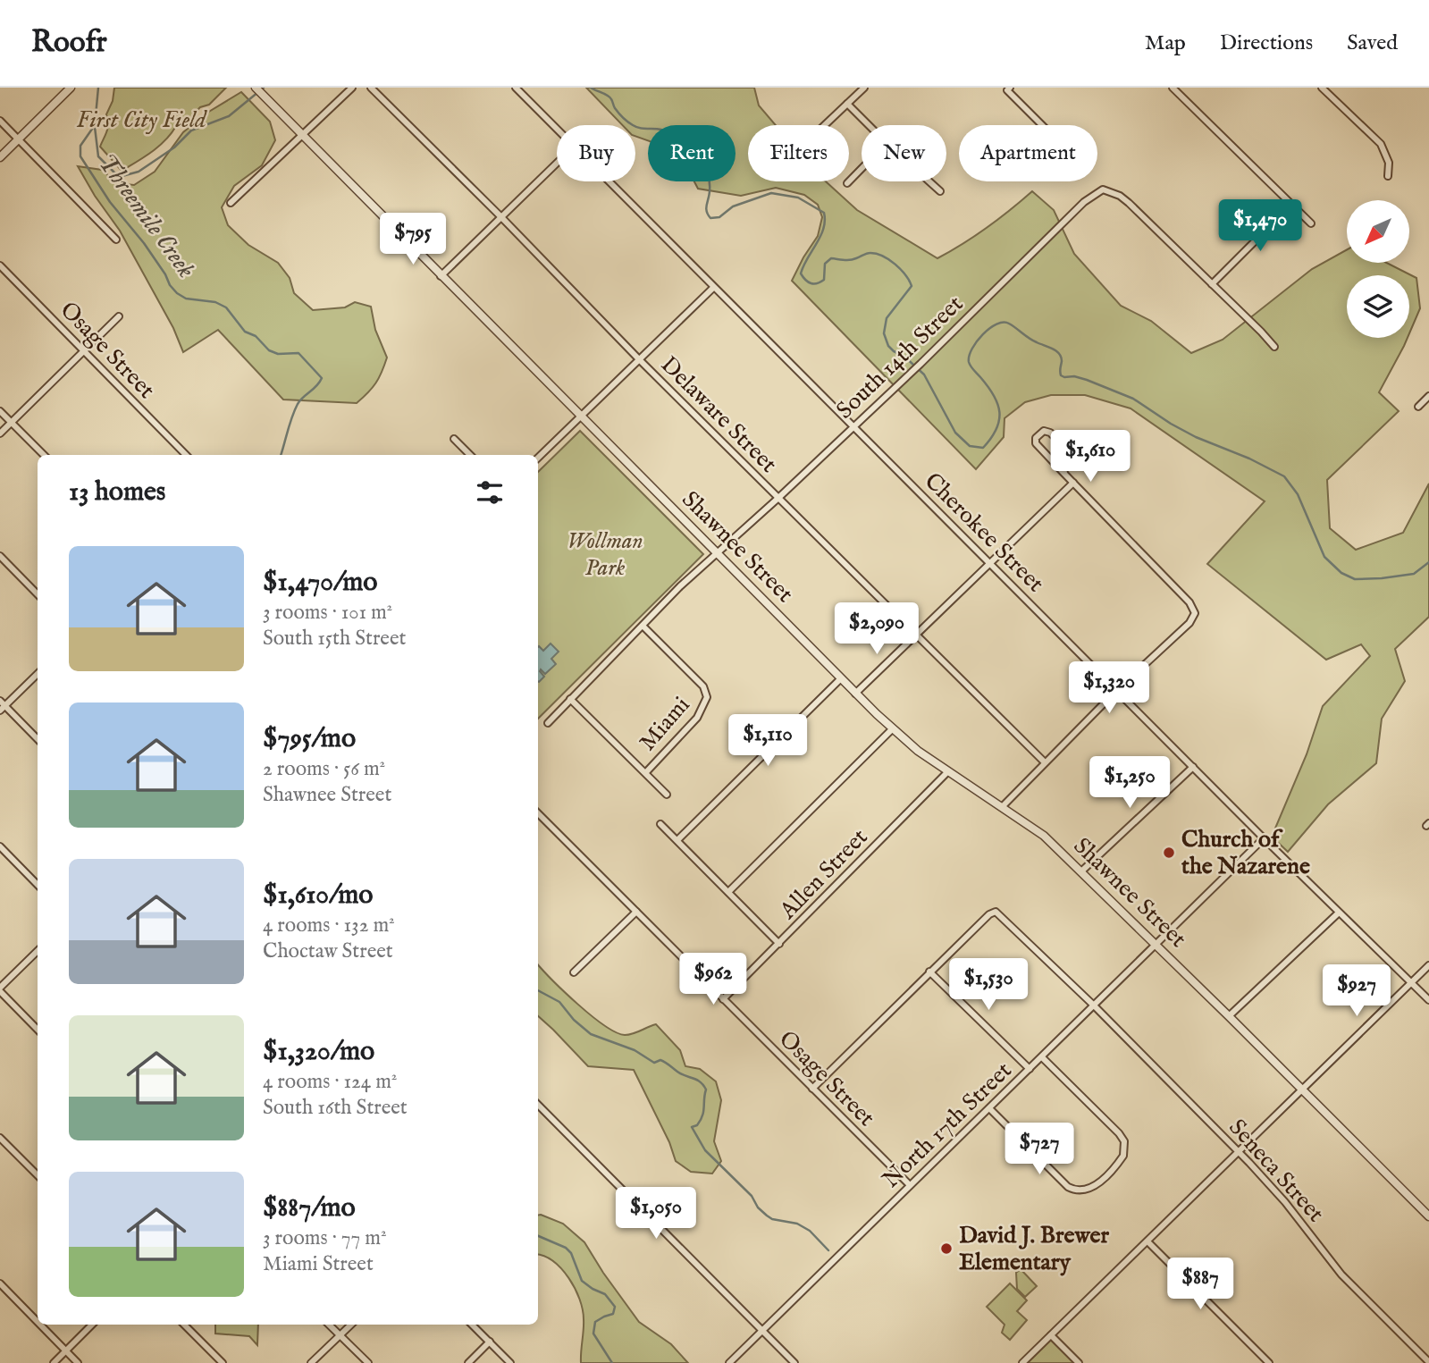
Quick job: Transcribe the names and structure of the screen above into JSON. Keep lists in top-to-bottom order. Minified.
{"streets":{"street":["Osage Street","South 14th Street","Delaware Street","Cherokee Street","Shawnee Street","Miami","Allen Street","North 17th Street","Seneca Street"]},"crossings":[["Osage Street","Allen Street"],["Osage Street","North 17th Street"],["South 14th Street","Delaware Street"],["South 14th Street","Cherokee Street"],["South 14th Street","Shawnee Street"],["South 14th Street","Miami"],["Cherokee Street","North 17th Street"],["Shawnee Street","Allen Street"],["Shawnee Street","North 17th Street"],["North 17th Street","Seneca Street"]],"water":["Threemile Creek"],"parks":["First City Field","Wollman Park"],"places":["Church of the Nazarene","David J. Brewer Elementary"],"north":"bottom left","page":{"header":"Roofr","nav":["Map","Directions","Saved"],"chip":["Buy","Rent","Filters","New","Apartment"],"price":["$1,470","$795","$1,610","$2,090","$1,320","$1,110","$1,250","$962","$1,530","$927","$727","$1,050","$887"],"heading":"13 homes","list":[{"name":"$1,470/mo","note":"3 rooms · 101 m² · South 15th Street"},{"name":"$795/mo","note":"2 rooms · 56 m² · Shawnee Street"},{"name":"$1,610/mo","note":"4 rooms · 132 m² · Choctaw Street"},{"name":"$1,320/mo","note":"4 rooms · 124 m² · South 16th Street"},{"name":"$887/mo","note":"3 rooms · 77 m² · Miami Street"}]}}
